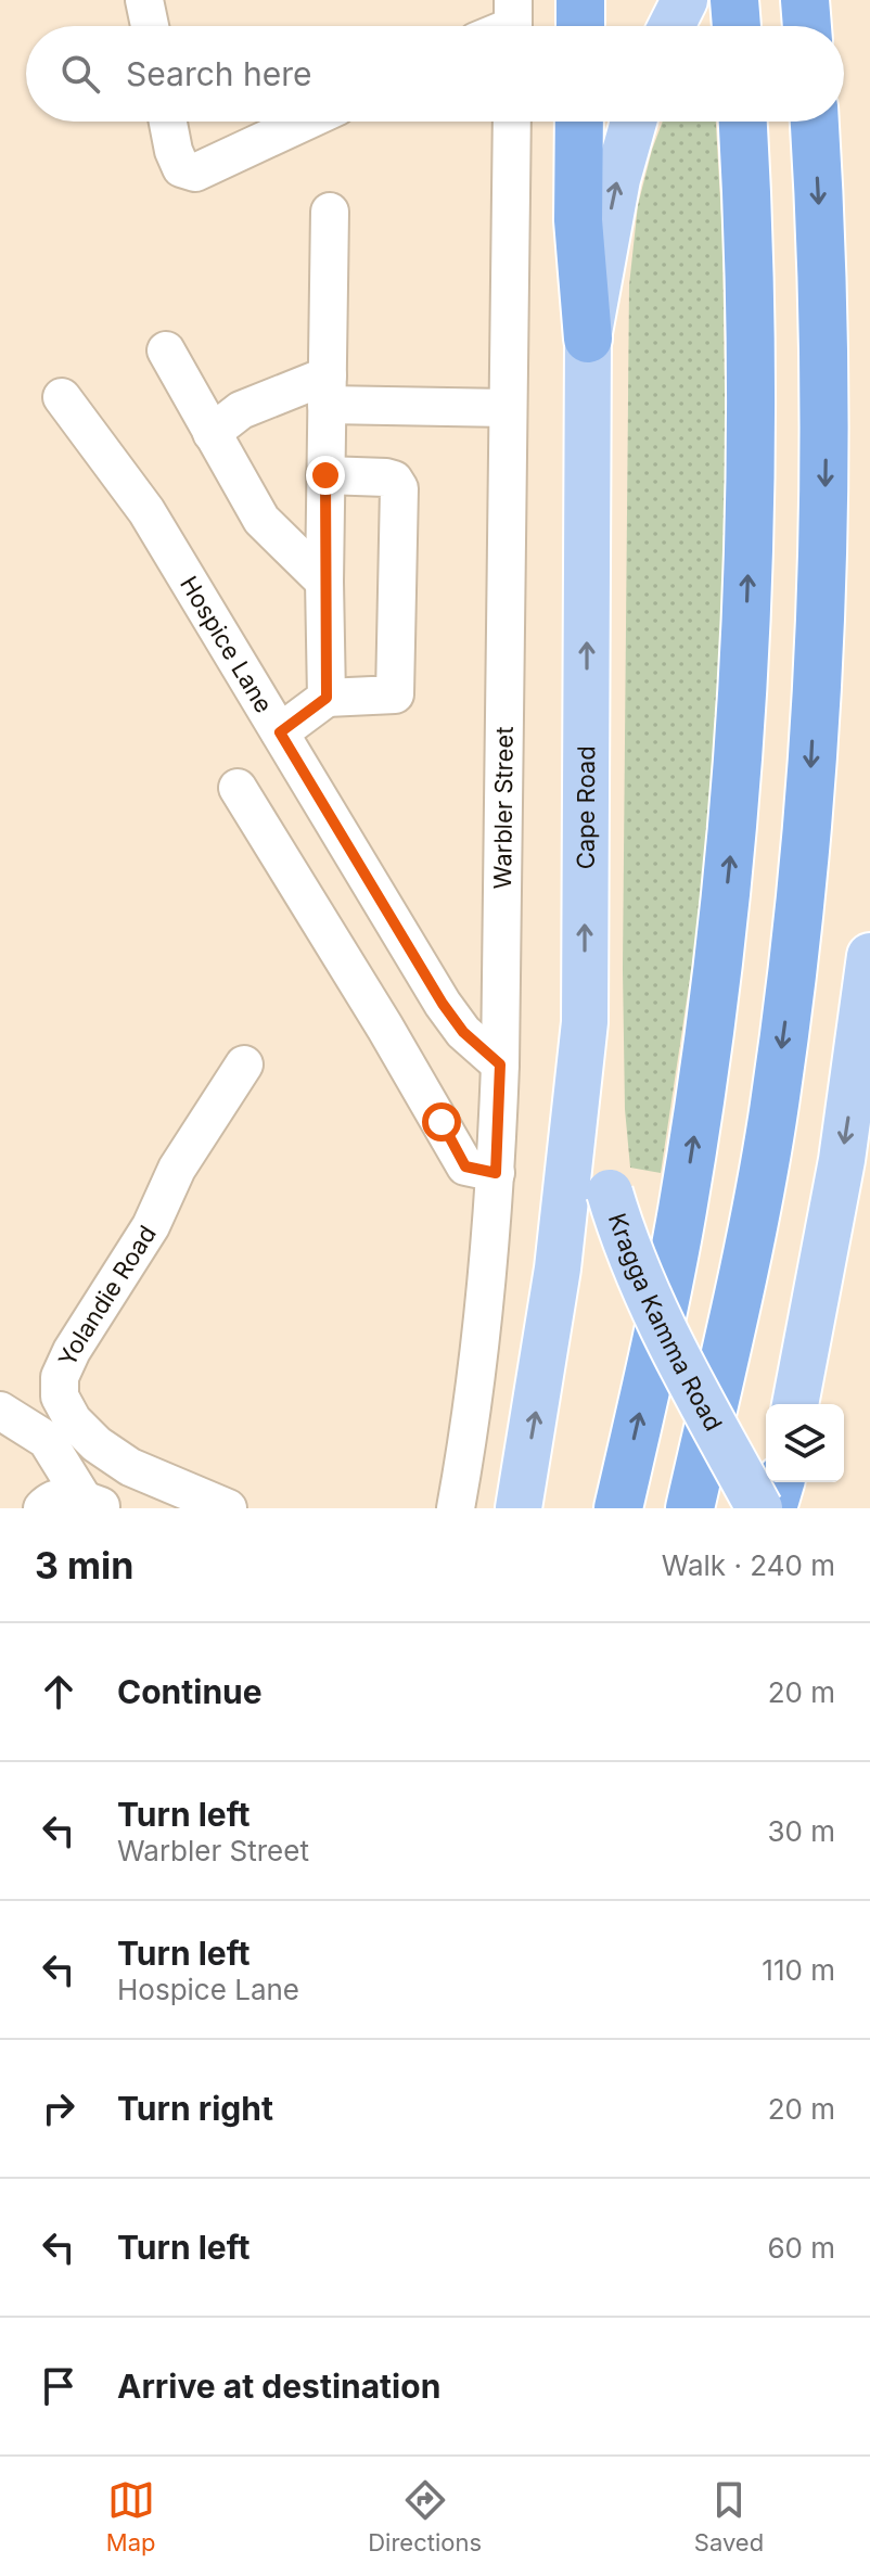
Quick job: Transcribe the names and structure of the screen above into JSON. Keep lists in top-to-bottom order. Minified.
{"streets":{"main road":["Cape Road","Kragga Kamma Road"],"street":["Hospice Lane","Warbler Street","Yolandie Road"]},"crossings":[["Hospice Lane","Warbler Street"],["Cape Road","Kragga Kamma Road"]],"page":{"search":"Search here","heading":["3 min","Walk · 240 m"],"list":[["Continue","20 m"],["Turn left","Warbler Street","30 m"],["Turn left","Hospice Lane","110 m"],["Turn right","20 m"],["Turn left","60 m"],"Arrive at destination"],"nav":["Map","Directions","Saved"]}}
